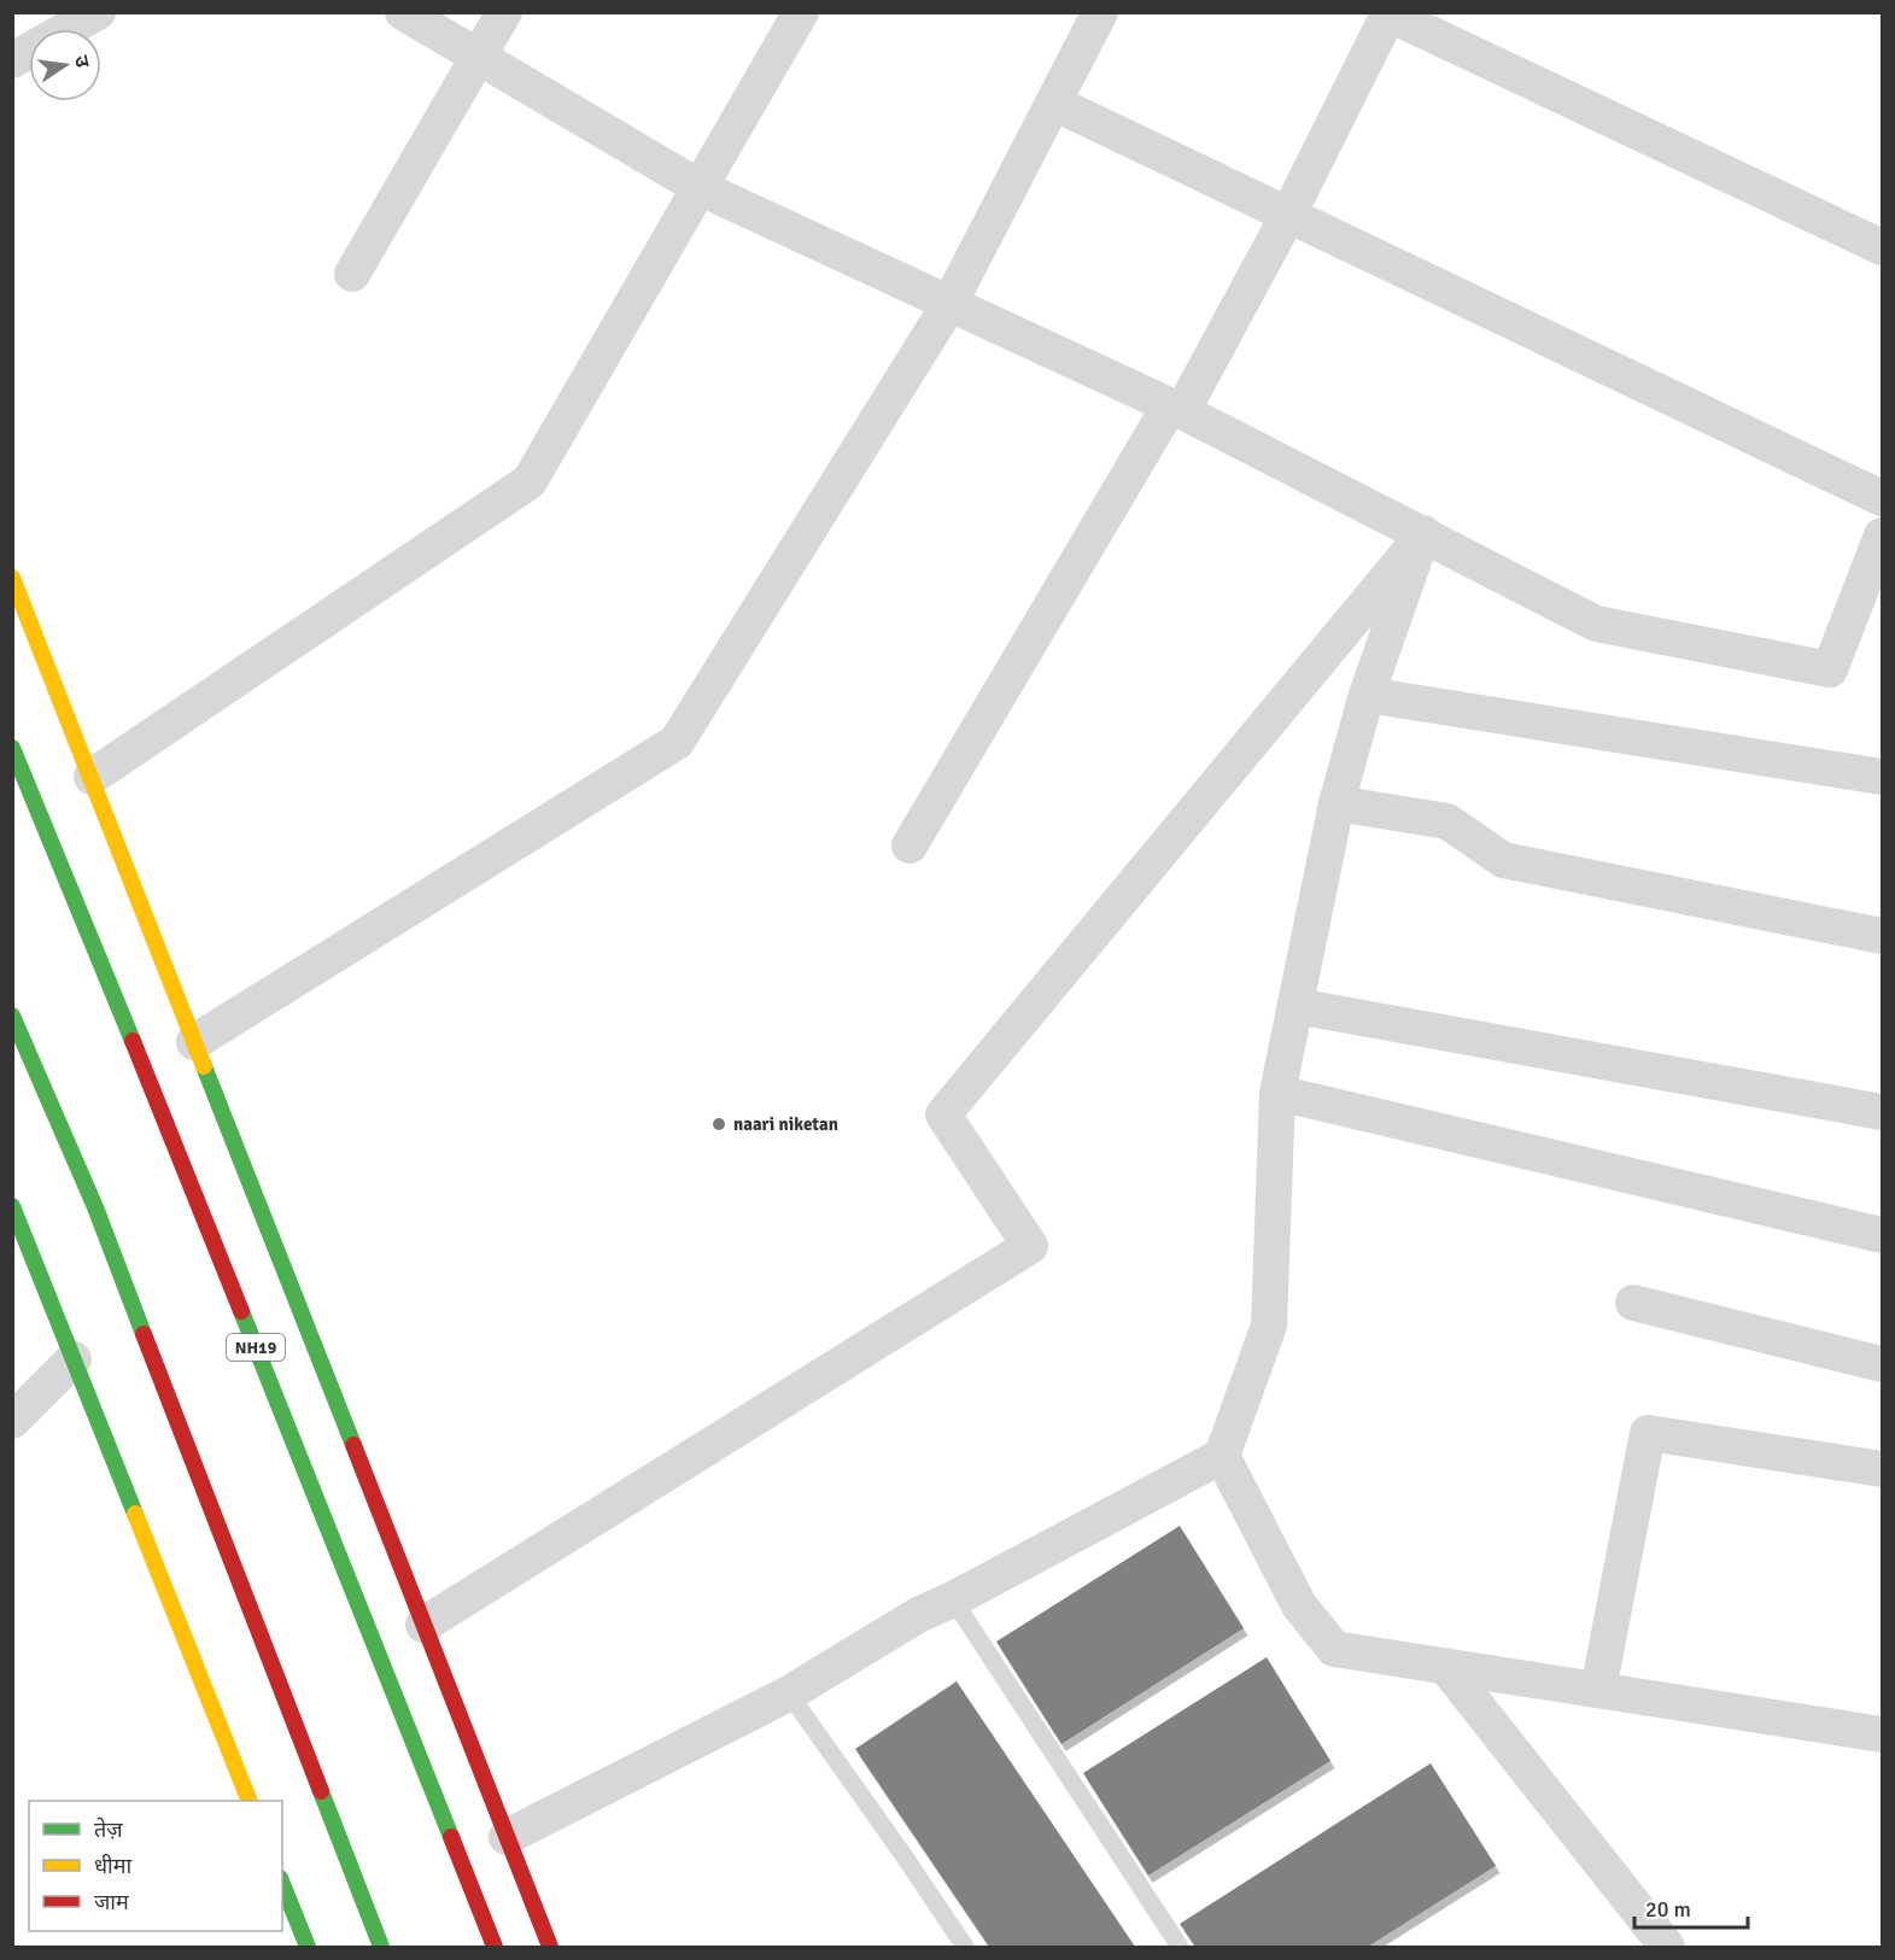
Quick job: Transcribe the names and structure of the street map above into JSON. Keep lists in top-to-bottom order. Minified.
{"streets":{"main road":["NH19"]},"places":["naari niketan"],"legend":["तेज़","धीमा","जाम"],"scale_bar":"20 m","north":"right"}
